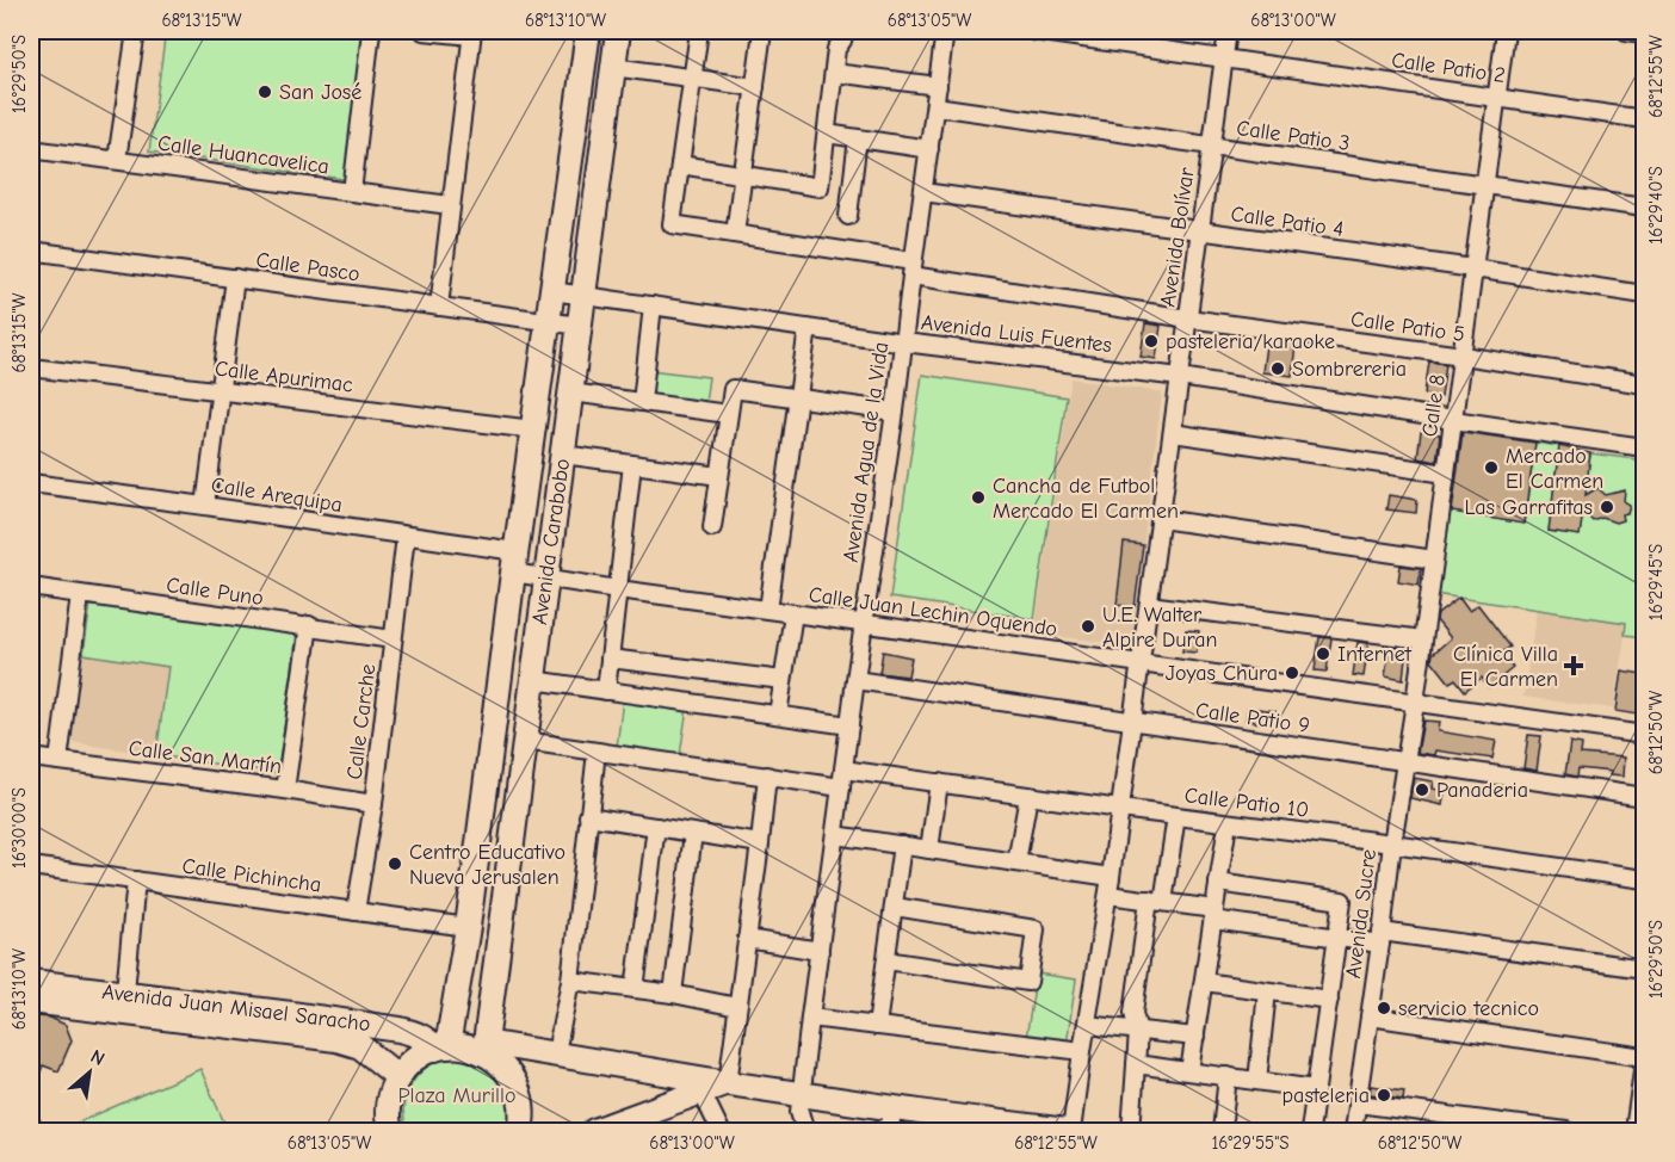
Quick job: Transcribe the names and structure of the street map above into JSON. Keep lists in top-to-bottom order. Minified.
{"streets":{"street":["Calle Patio 2","Calle Patio 3","Calle Huancavelica","Calle Patio 4","Avenida Bolívar","Calle Pasco","Calle Patio 5","Avenida Luis Fuentes","Calle Apurimac","Calle 8","Avenida Agua de la Vida","Calle Arequipa","Avenida Carabobo","Calle Puno","Calle Juan Lechin Oquendo","Calle Patio 9","Calle Carche","Calle San Martín","Calle Patio 10","Calle Pichincha","Avenida Sucre","Avenida Juan Misael Saracho"]},"crossings":[["Calle Patio 2","Avenida Bolívar"],["Calle Patio 2","Calle 8"],["Calle Patio 3","Avenida Bolívar"],["Calle Patio 3","Calle 8"],["Calle Patio 3","Avenida Agua de la Vida"],["Calle Patio 4","Avenida Bolívar"],["Calle Patio 4","Calle 8"],["Calle Patio 4","Avenida Agua de la Vida"],["Avenida Bolívar","Calle Patio 5"],["Avenida Bolívar","Avenida Luis Fuentes"],["Avenida Bolívar","Calle Juan Lechin Oquendo"],["Avenida Bolívar","Calle Patio 9"],["Avenida Bolívar","Calle Patio 10"],["Calle Pasco","Avenida Carabobo"],["Calle Patio 5","Calle 8"],["Calle Patio 5","Avenida Agua de la Vida"],["Avenida Luis Fuentes","Calle 8"],["Avenida Luis Fuentes","Avenida Agua de la Vida"],["Avenida Luis Fuentes","Avenida Carabobo"],["Calle Apurimac","Avenida Carabobo"],["Calle 8","Calle Juan Lechin Oquendo"],["Calle 8","Avenida Sucre"],["Avenida Agua de la Vida","Calle Juan Lechin Oquendo"],["Avenida Agua de la Vida","Calle Patio 9"],["Avenida Agua de la Vida","Calle Patio 10"],["Calle Arequipa","Avenida Carabobo"],["Calle Arequipa","Calle Juan Lechin Oquendo"],["Calle Arequipa","Calle Carche"],["Avenida Carabobo","Calle Juan Lechin Oquendo"],["Avenida Carabobo","Calle Pichincha"],["Avenida Carabobo","Avenida Juan Misael Saracho"],["Calle Puno","Calle Carche"],["Calle Juan Lechin Oquendo","Avenida Sucre"],["Calle Patio 9","Avenida Sucre"],["Calle Carche","Calle San Martín"],["Calle Carche","Calle Pichincha"],["Calle Patio 10","Avenida Sucre"]],"parks":["Plaza Murillo"],"places":{"other":["San José","pasteleria/karaoke","Sombrereria","Mercado El Carmen","Cancha de Futbol Mercado El Carmen","Las Garrafitas","U.E. Walter Alpire Duran","Internet","Joyas Chura","Panaderia","Centro Educativo Nueva Jerusalen","servicio tecnico","pasteleria"],"health":["Clínica Villa El Carmen"]},"north":"top right","coordinates":["68°13'15\"W","68°13'10\"W","68°13'05\"W","68°13'00\"W","16°29'50\"S","68°12'55\"W","16°29'40\"S","16°29'45\"S","68°12'50\"W","16°30'00\"S","16°29'55\"S"]}
